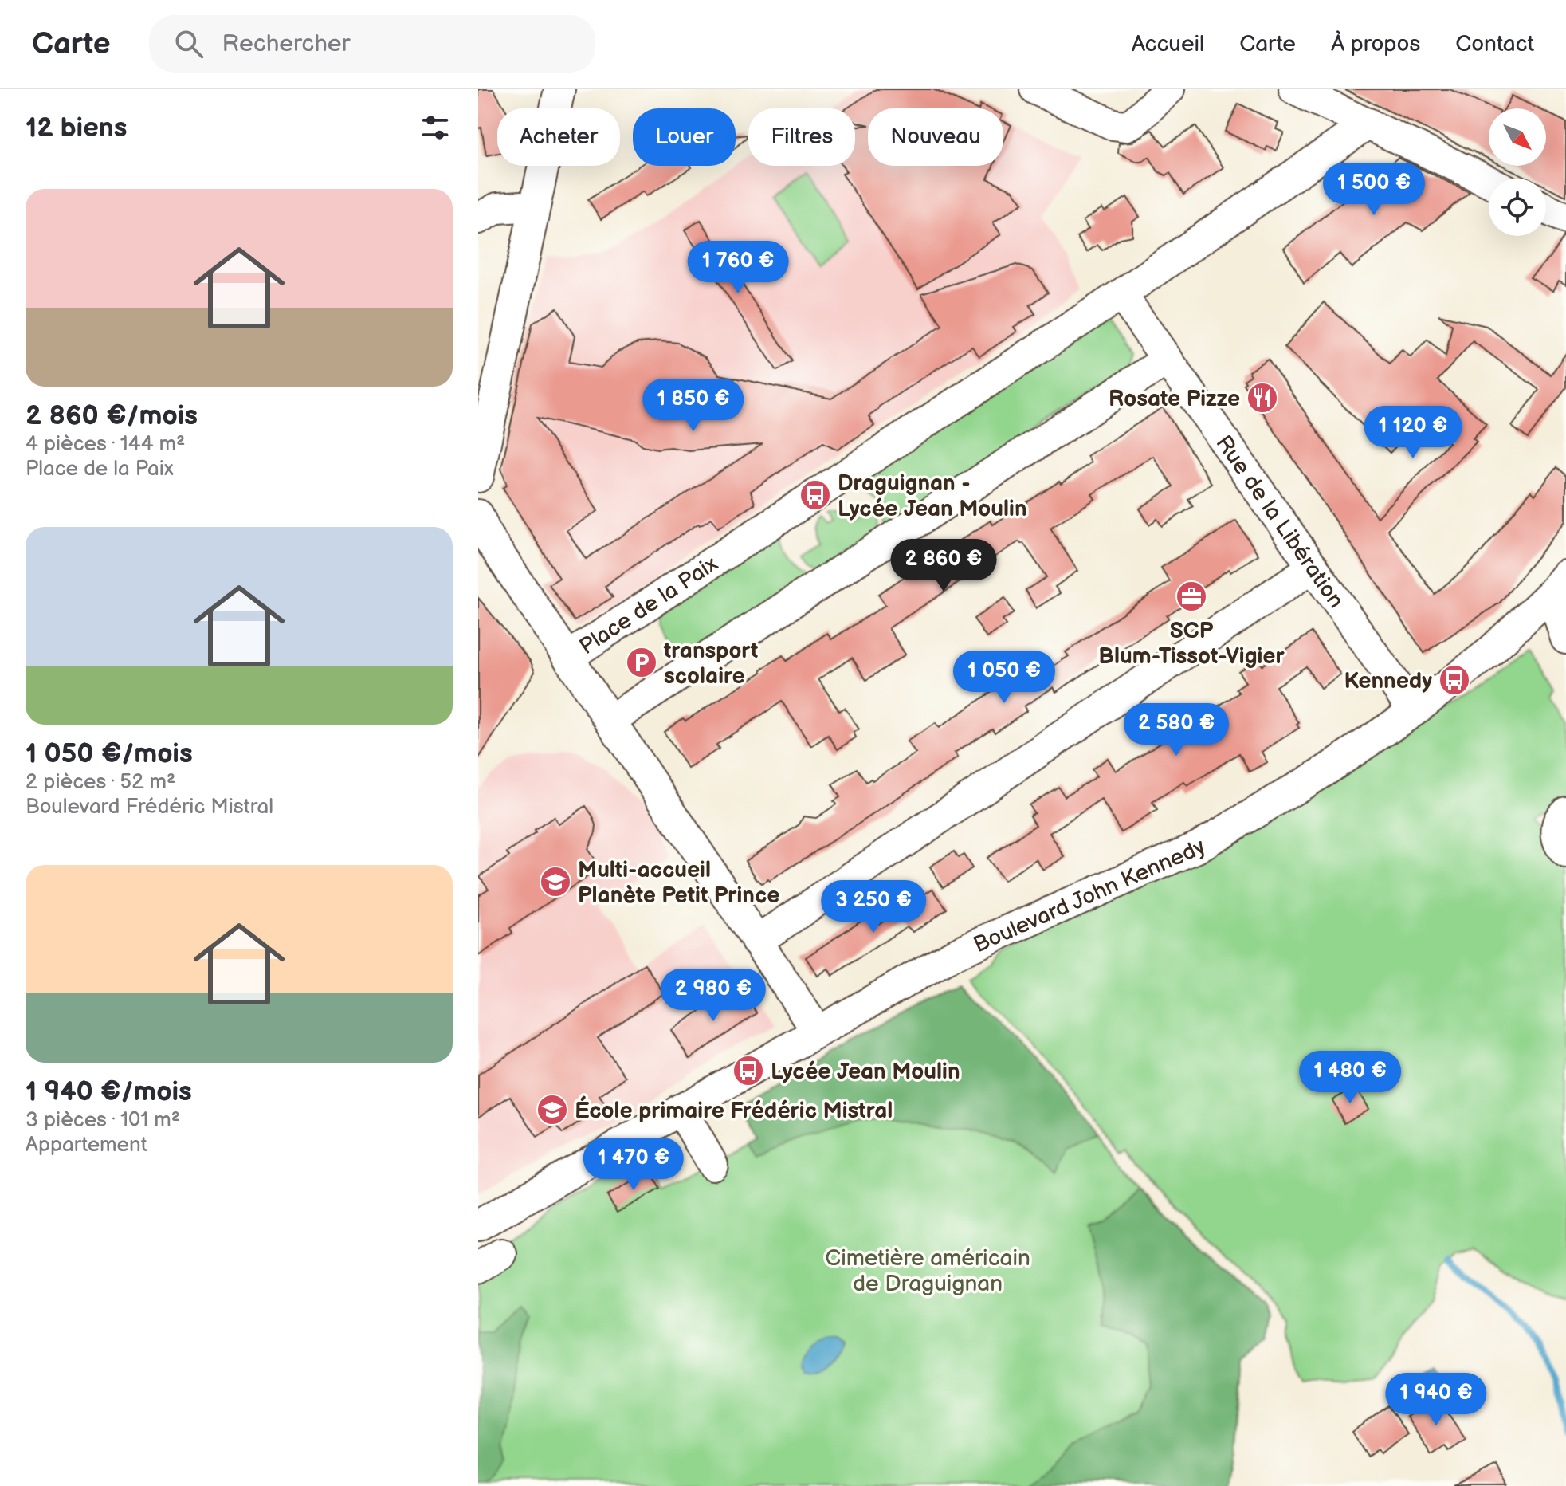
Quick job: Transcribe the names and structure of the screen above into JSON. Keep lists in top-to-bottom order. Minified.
{"streets":{"street":["Rue de la Libération","Place de la Paix","Boulevard John Kennedy"]},"crossings":[["Rue de la Libération","Place de la Paix"],["Rue de la Libération","Boulevard John Kennedy"],["Place de la Paix","Boulevard John Kennedy"]],"parks":["Cimetière américain de Draguignan"],"places":{"restaurant":["Rosate Pizze"],"bus stop":["Draguignan - Lycée Jean Moulin","Kennedy","Lycée Jean Moulin"],"office":["SCP Blum-Tissot-Vigier"],"parking":["transport scolaire"],"school or university":["Multi-accueil Planète Petit Prince","École primaire Frédéric Mistral"]},"north":"bottom right","page":{"header":"Carte","search":"Rechercher","nav":["Accueil","Carte","À propos","Contact"],"heading":"12 biens","chip":["Acheter","Louer","Filtres","Nouveau"],"price":["1 500 €","1 760 €","1 850 €","1 120 €","2 860 €","1 050 €","2 580 €","3 250 €","2 980 €","1 480 €","1 470 €","1 940 €"],"list":[{"name":"2 860 €/mois","note":"4 pièces · 144 m² · Place de la Paix"},{"name":"1 050 €/mois","note":"2 pièces · 52 m² · Boulevard Frédéric Mistral"},{"name":"1 940 €/mois","note":"3 pièces · 101 m² · Appartement"}]}}
